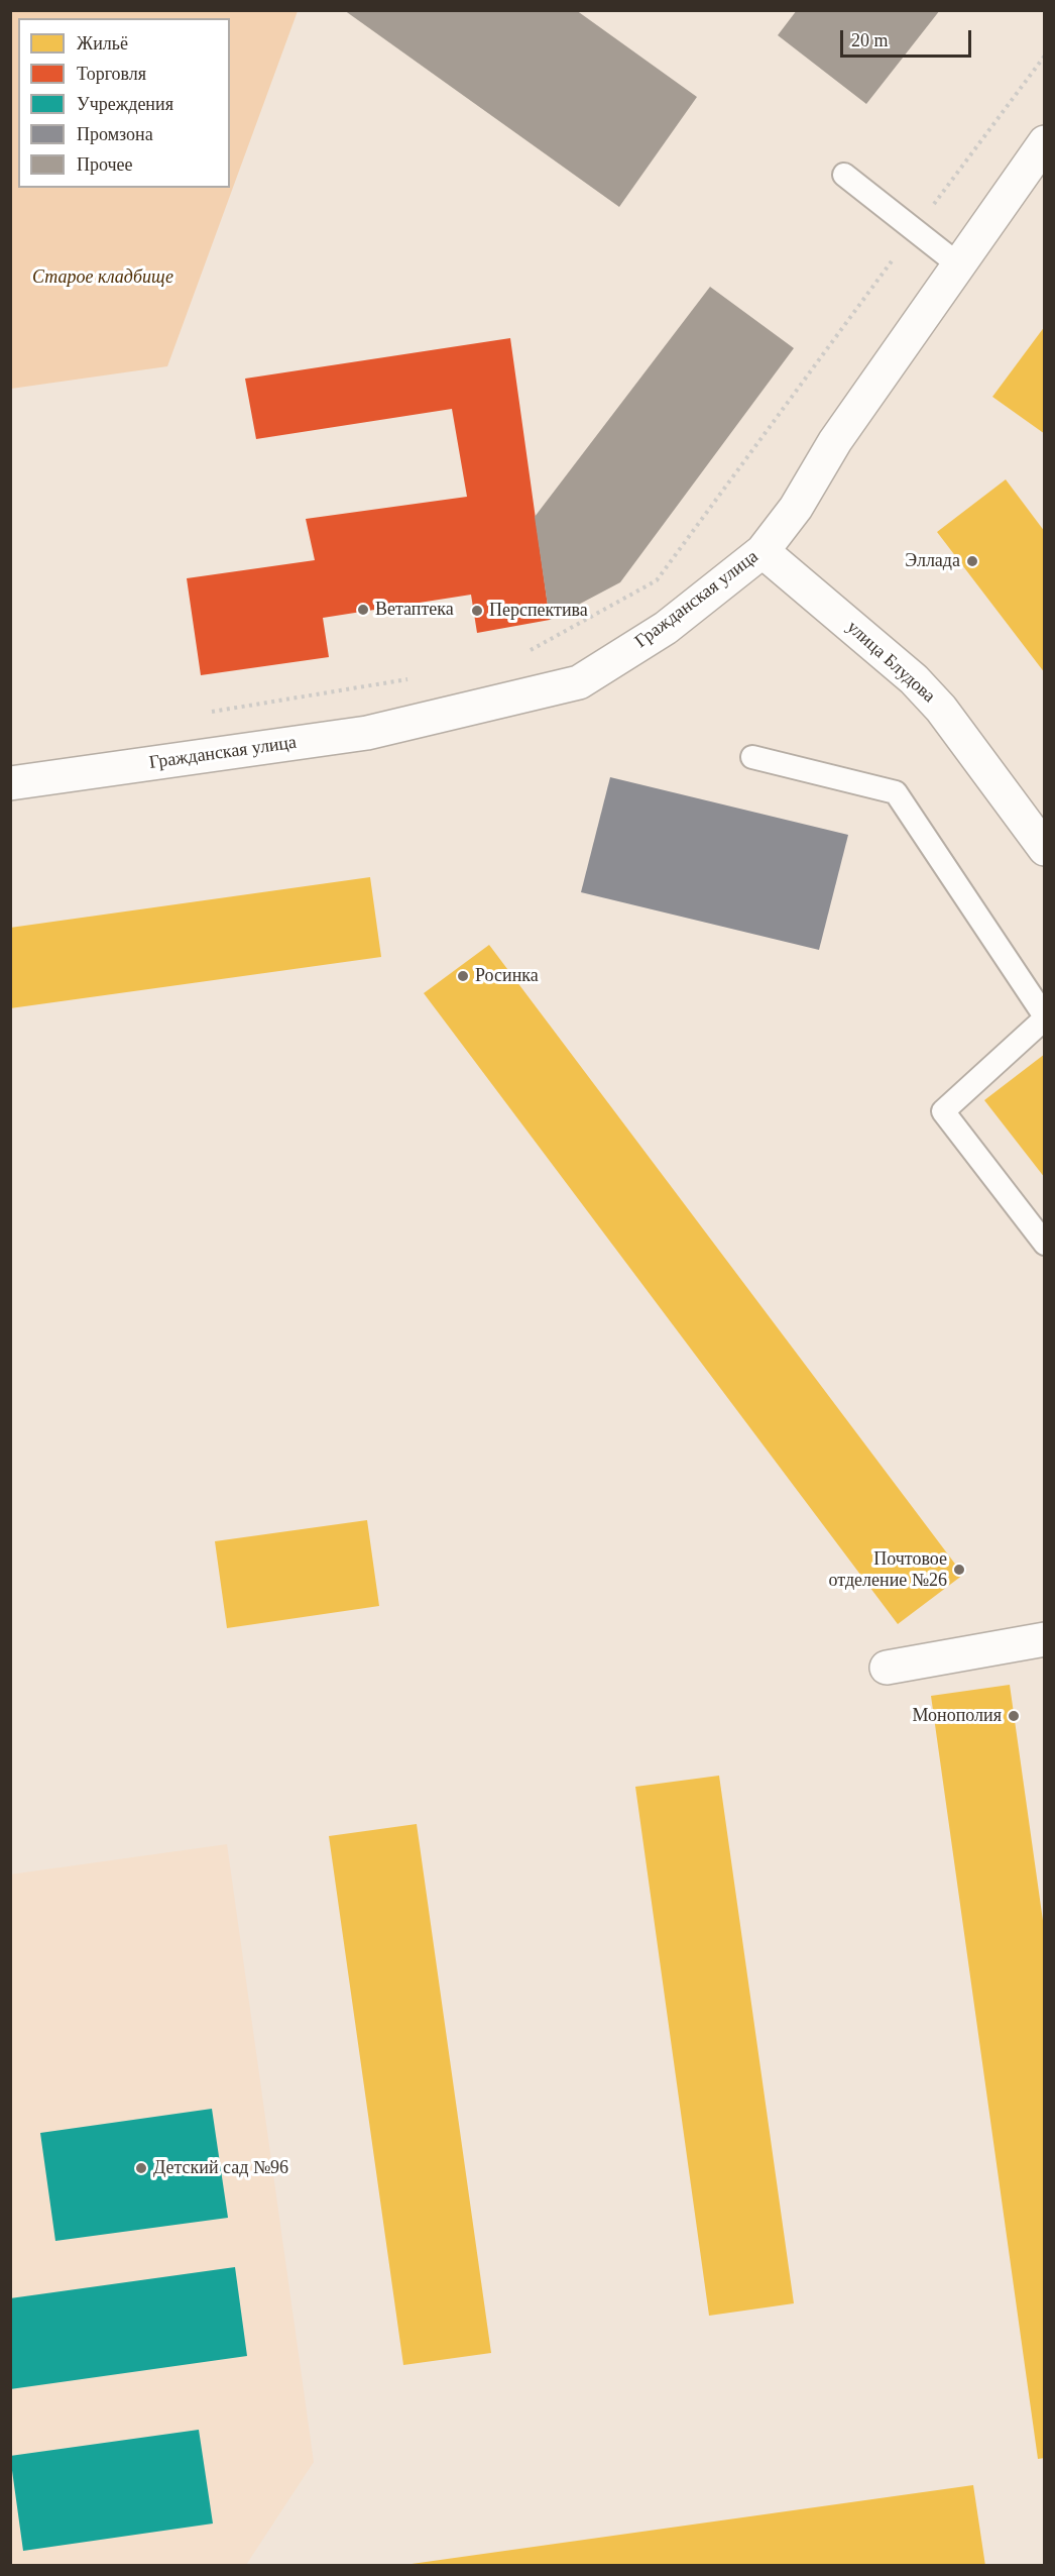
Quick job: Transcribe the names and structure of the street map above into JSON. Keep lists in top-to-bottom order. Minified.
{"streets":{"street":["Гражданская улица","улица Блудова"]},"crossings":[["Гражданская улица","улица Блудова"]],"parks":["Старое кладбище"],"places":["Эллада","Ветаптека","Перспектива","Росинка","Почтовое отделение №26","Монополия","Детский сад №96"],"legend":["Жильё","Торговля","Учреждения","Промзона","Прочее"],"scale_bar":"20 m"}
